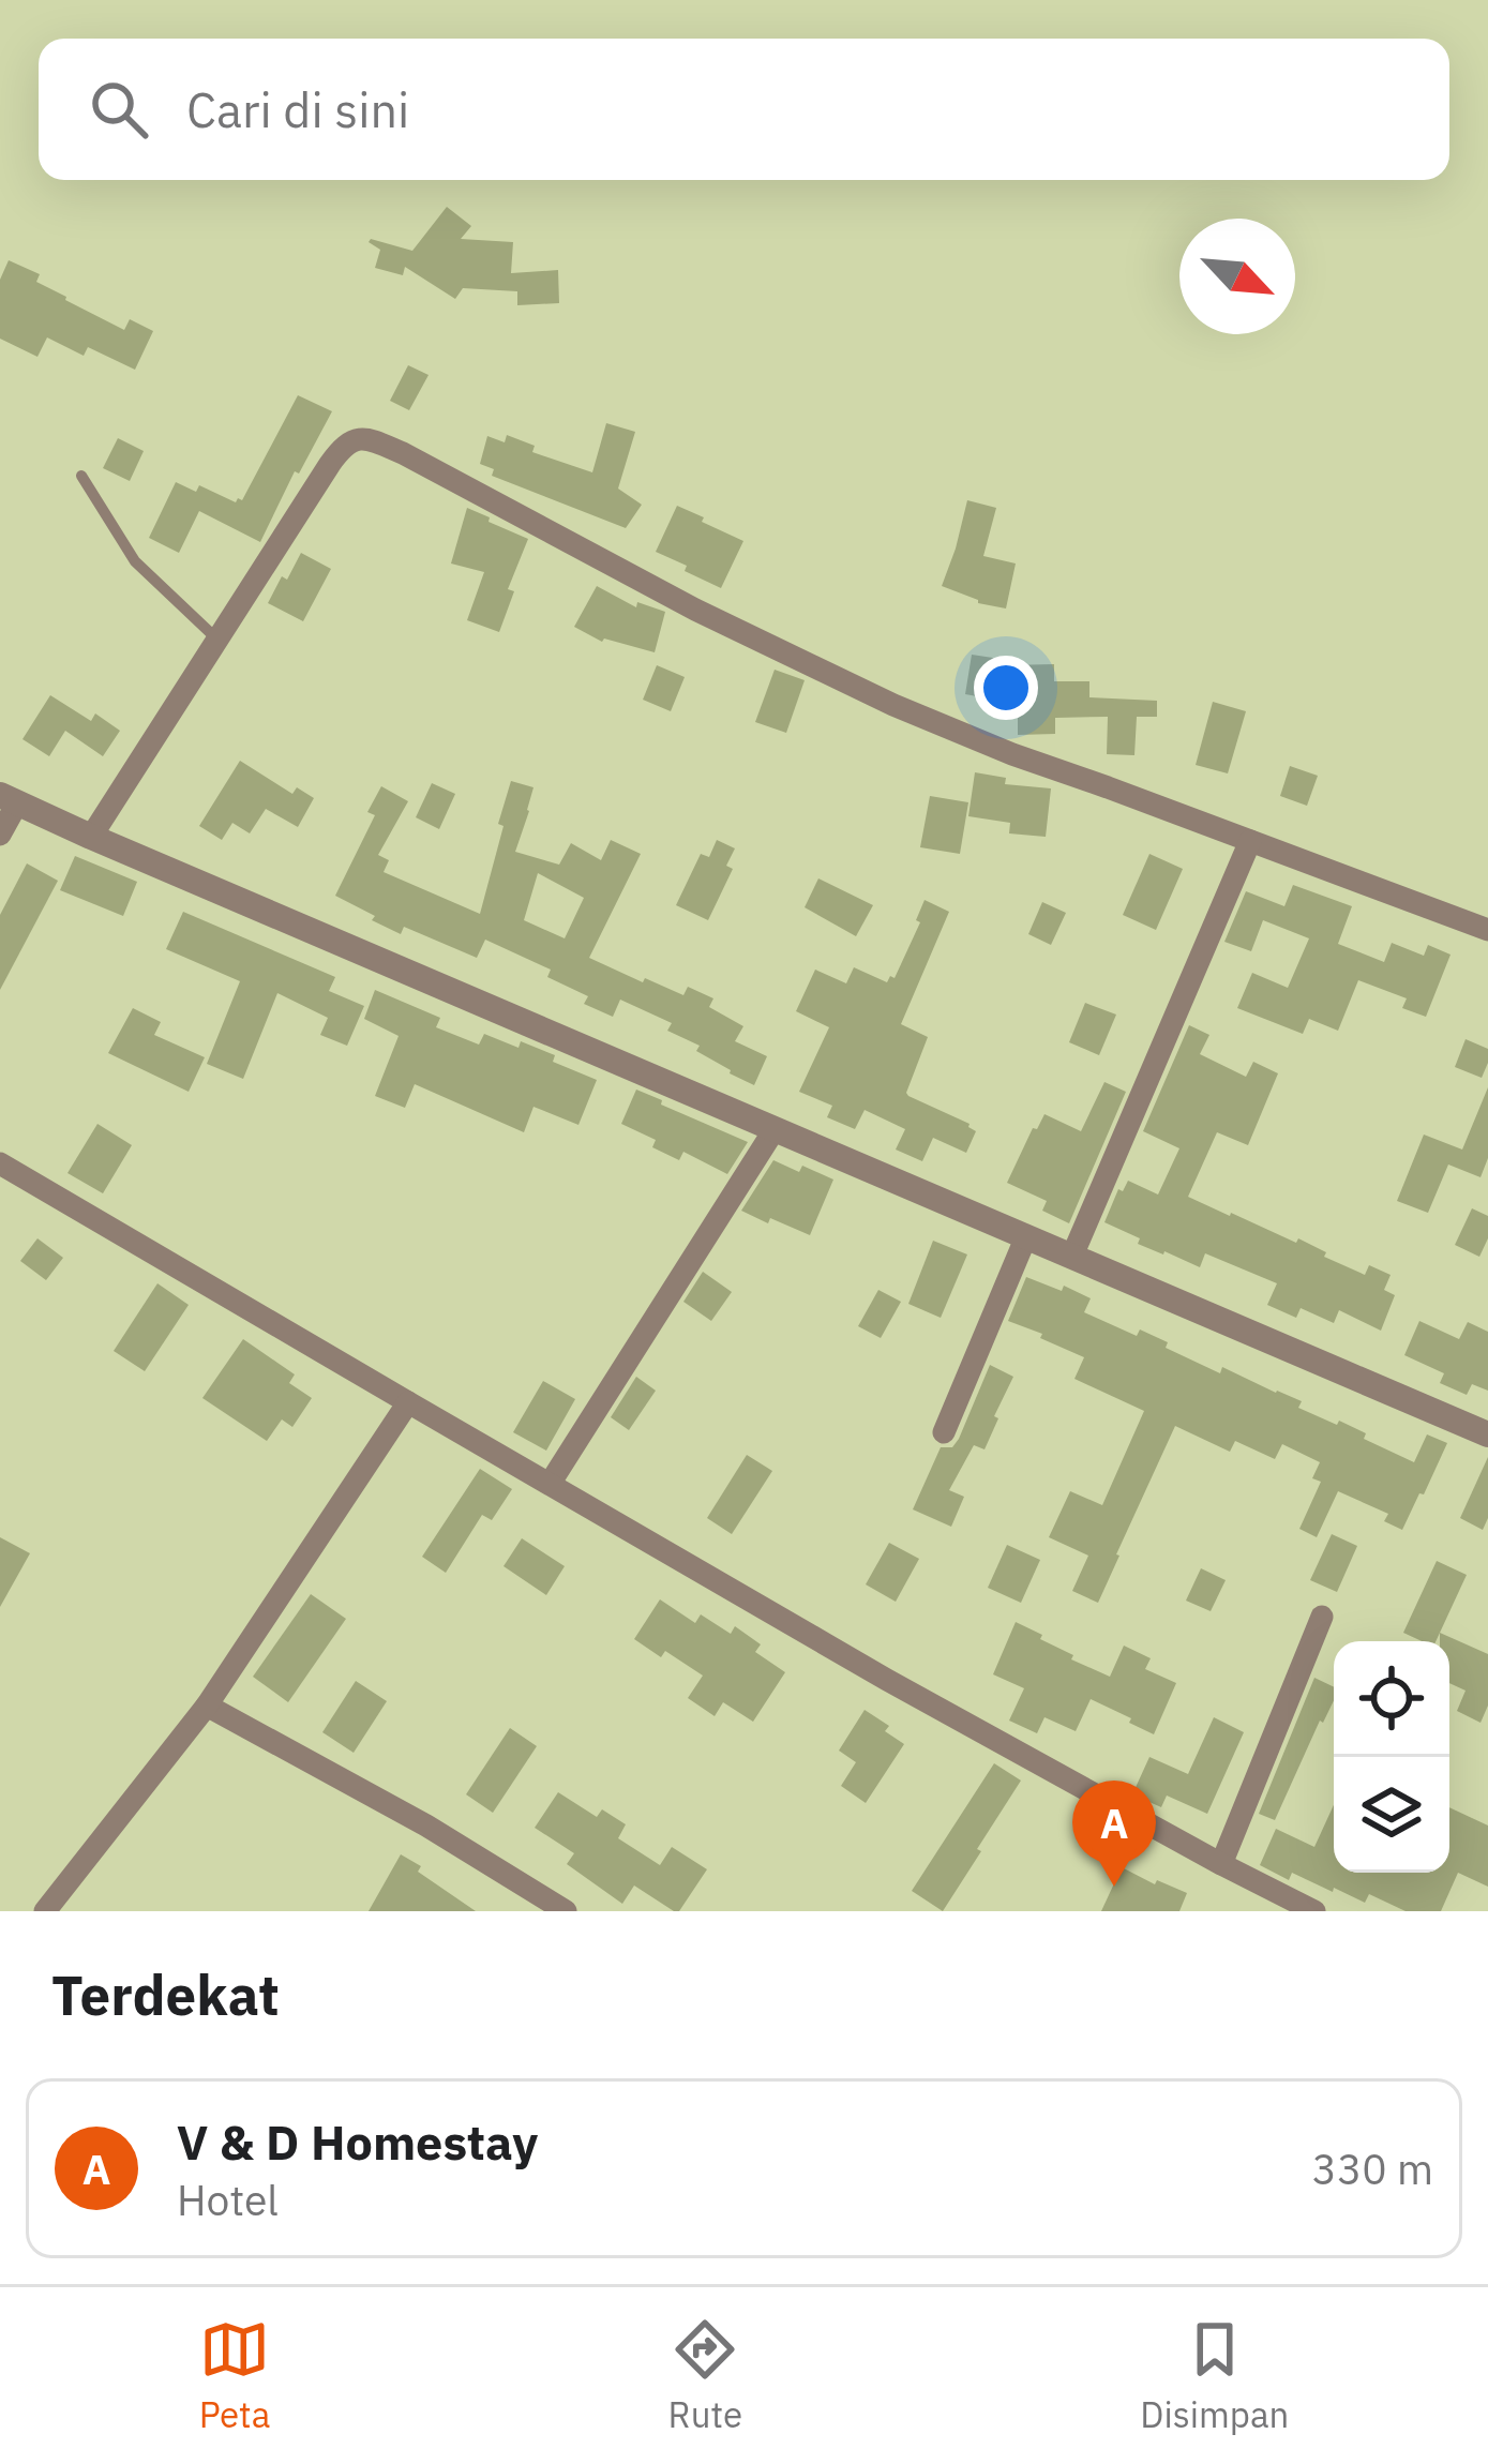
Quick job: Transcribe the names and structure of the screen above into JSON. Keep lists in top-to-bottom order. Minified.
{"north":"bottom right","page":{"search":"Cari di sini","pins":"A","heading":"Terdekat","list":[{"mark":"A","name":"V & D Homestay","note":"Hotel","value":"330 m"}],"nav":["Peta","Rute","Disimpan"]}}
